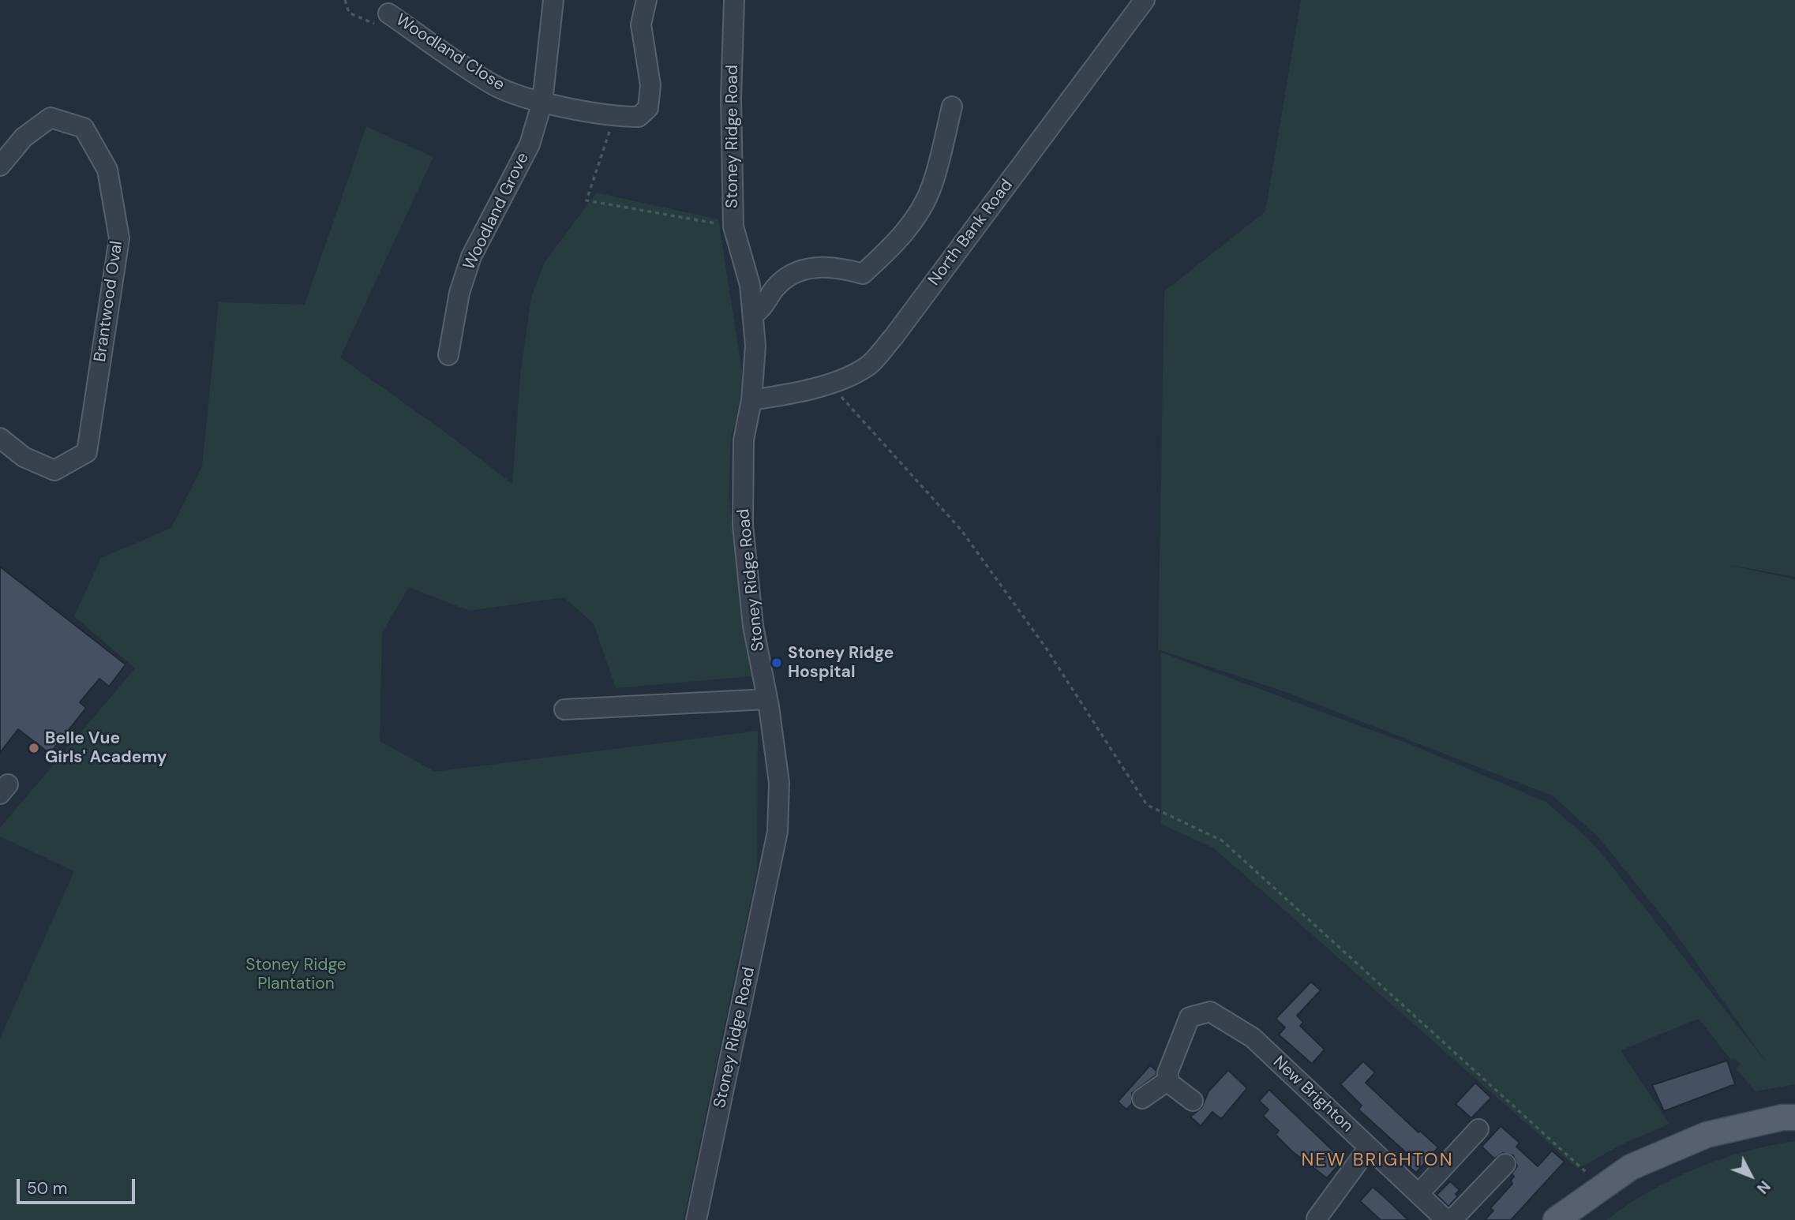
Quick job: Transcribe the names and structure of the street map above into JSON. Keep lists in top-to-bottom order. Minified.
{"streets":{"street":["Woodland Close","Stoney Ridge Road","Woodland Grove","North Bank Road","Brantwood Oval","New Brighton"]},"crossings":[["Woodland Close","Woodland Grove"],["Stoney Ridge Road","North Bank Road"]],"districts":["NEW BRIGHTON"],"parks":["Stoney Ridge Plantation"],"places":["Stoney Ridge Hospital","Belle Vue Girls' Academy"],"scale_bar":"50 m","north":"bottom right"}
